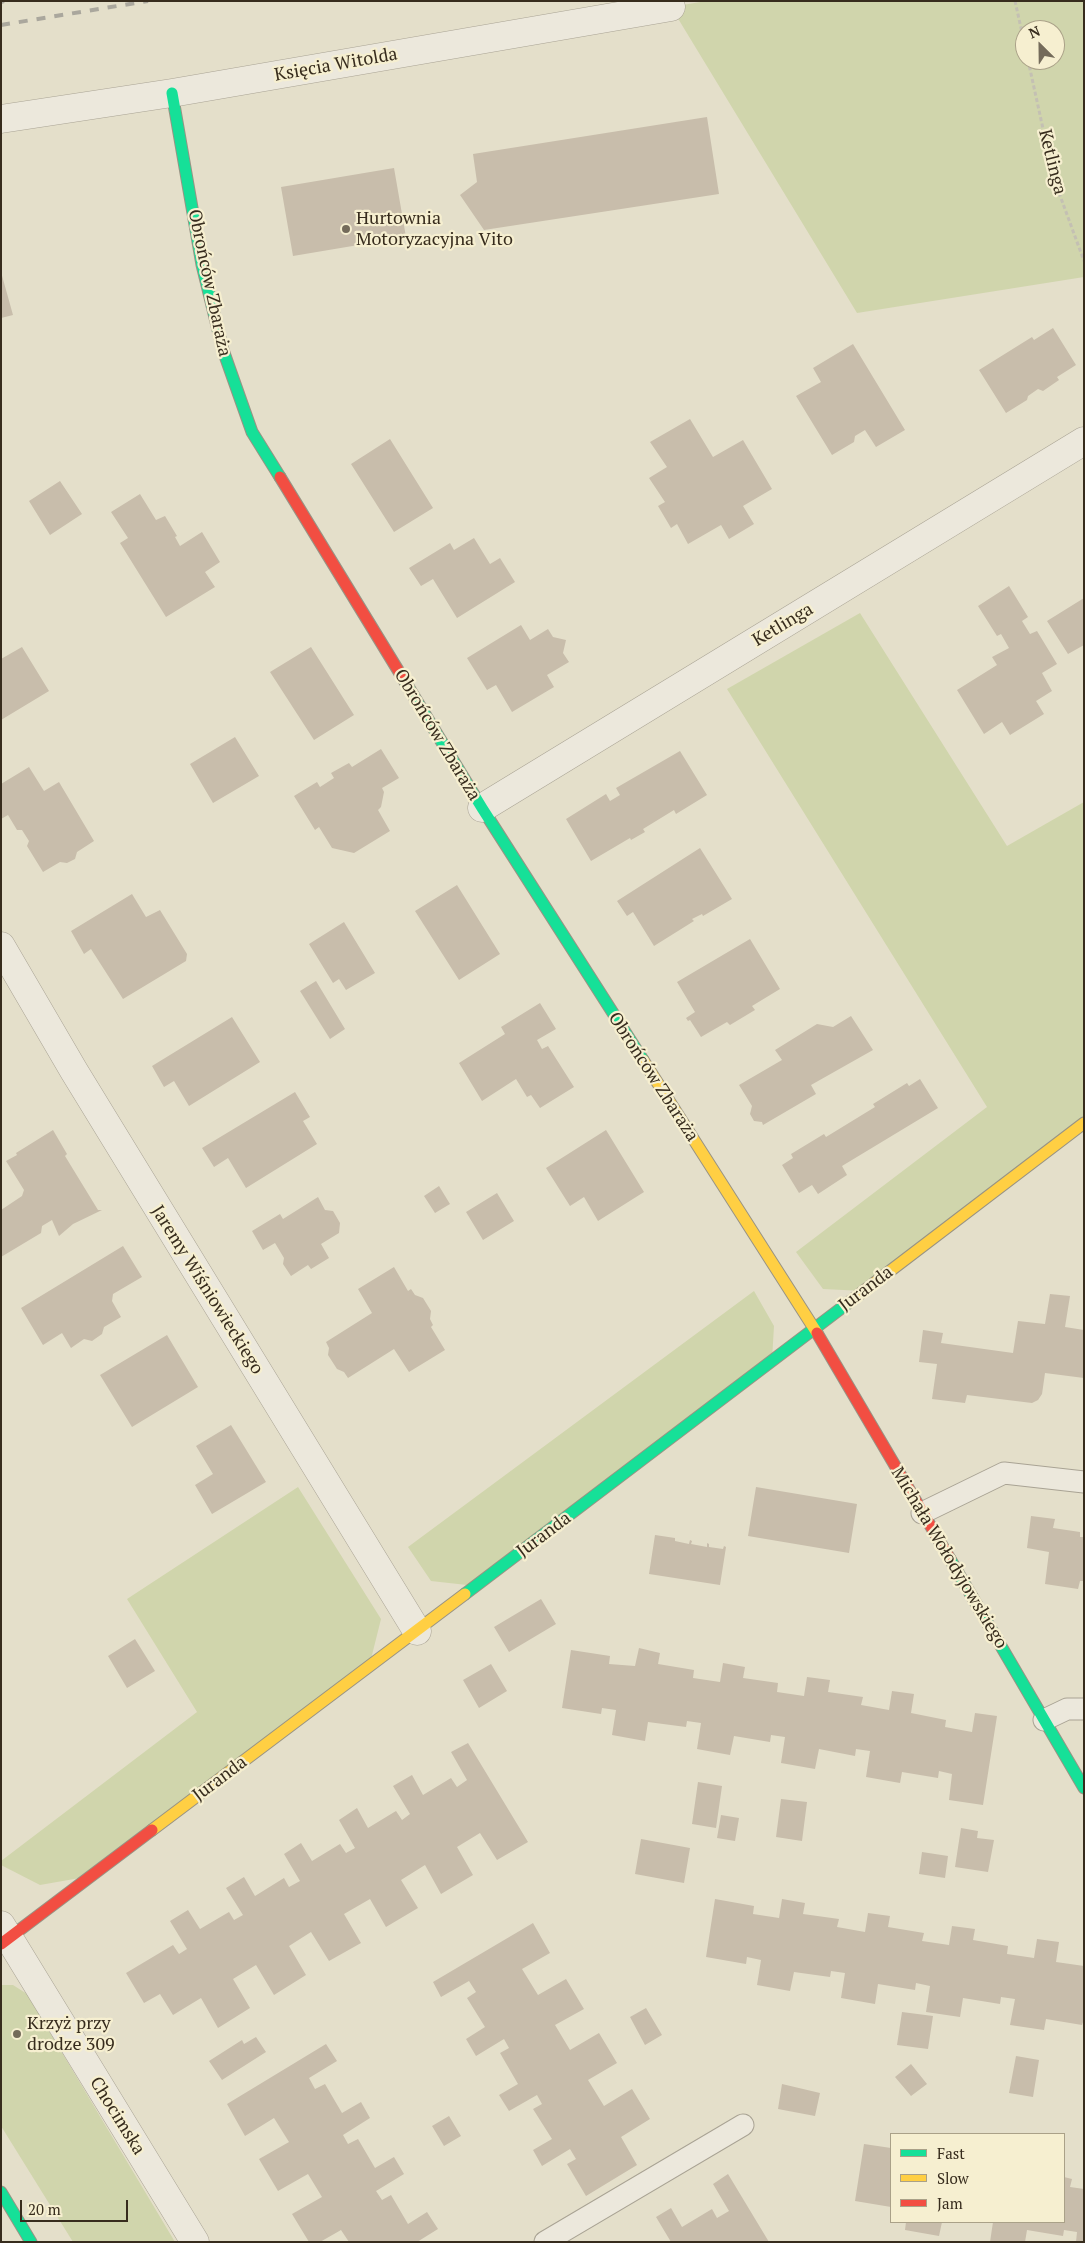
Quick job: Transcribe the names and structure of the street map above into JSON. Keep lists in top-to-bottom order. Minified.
{"streets":{"street":["Księcia Witolda","Ketlinga","Obrońców Zbaraża","Juranda","Jaremy Wiśniowieckiego","Michała Wołodyjowskiego","Chocimska"]},"crossings":[["Księcia Witolda","Obrońców Zbaraża"],["Ketlinga","Obrońców Zbaraża"],["Obrońców Zbaraża","Juranda"],["Obrońców Zbaraża","Michała Wołodyjowskiego"],["Juranda","Jaremy Wiśniowieckiego"],["Juranda","Michała Wołodyjowskiego"],["Juranda","Chocimska"]],"places":["Hurtownia Motoryzacyjna Vito","Krzyż przy drodze 309"],"legend":["Fast","Slow","Jam"],"scale_bar":"20 m","north":"top left"}
